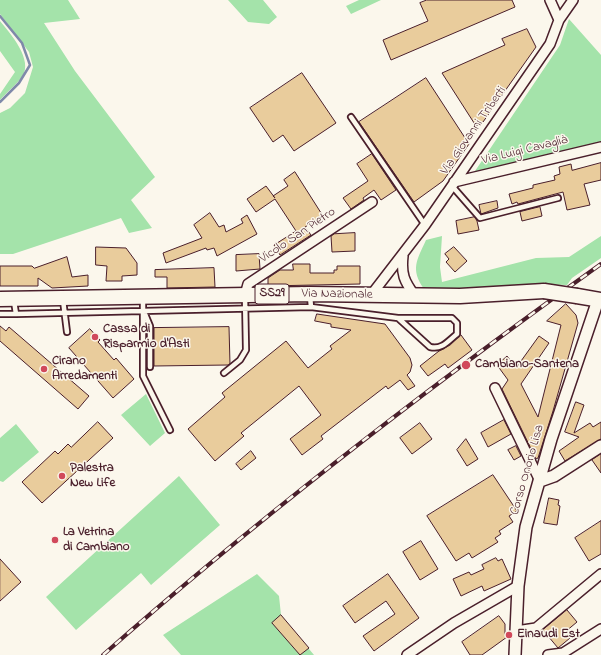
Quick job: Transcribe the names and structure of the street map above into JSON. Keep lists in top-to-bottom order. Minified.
{"streets":{"main road":["SS29","Via Nazionale"],"street":["Via Giovanni Triberti","Via Luigi Cavaglià","Vicolo San Pietro","Corso Onorio Lisa"]},"crossings":[["Via Giovanni Triberti","Via Luigi Cavaglià"],["Via Giovanni Triberti","Via Nazionale"],["Vicolo San Pietro","Via Nazionale"],["Via Nazionale","Corso Onorio Lisa"]],"places":["Cassa di Risparmio d'Asti","Cambiano-Santena","Cirano Arredamenti","Palestra New Life","La Vetrina di Cambiano","Einaudi Est"]}
